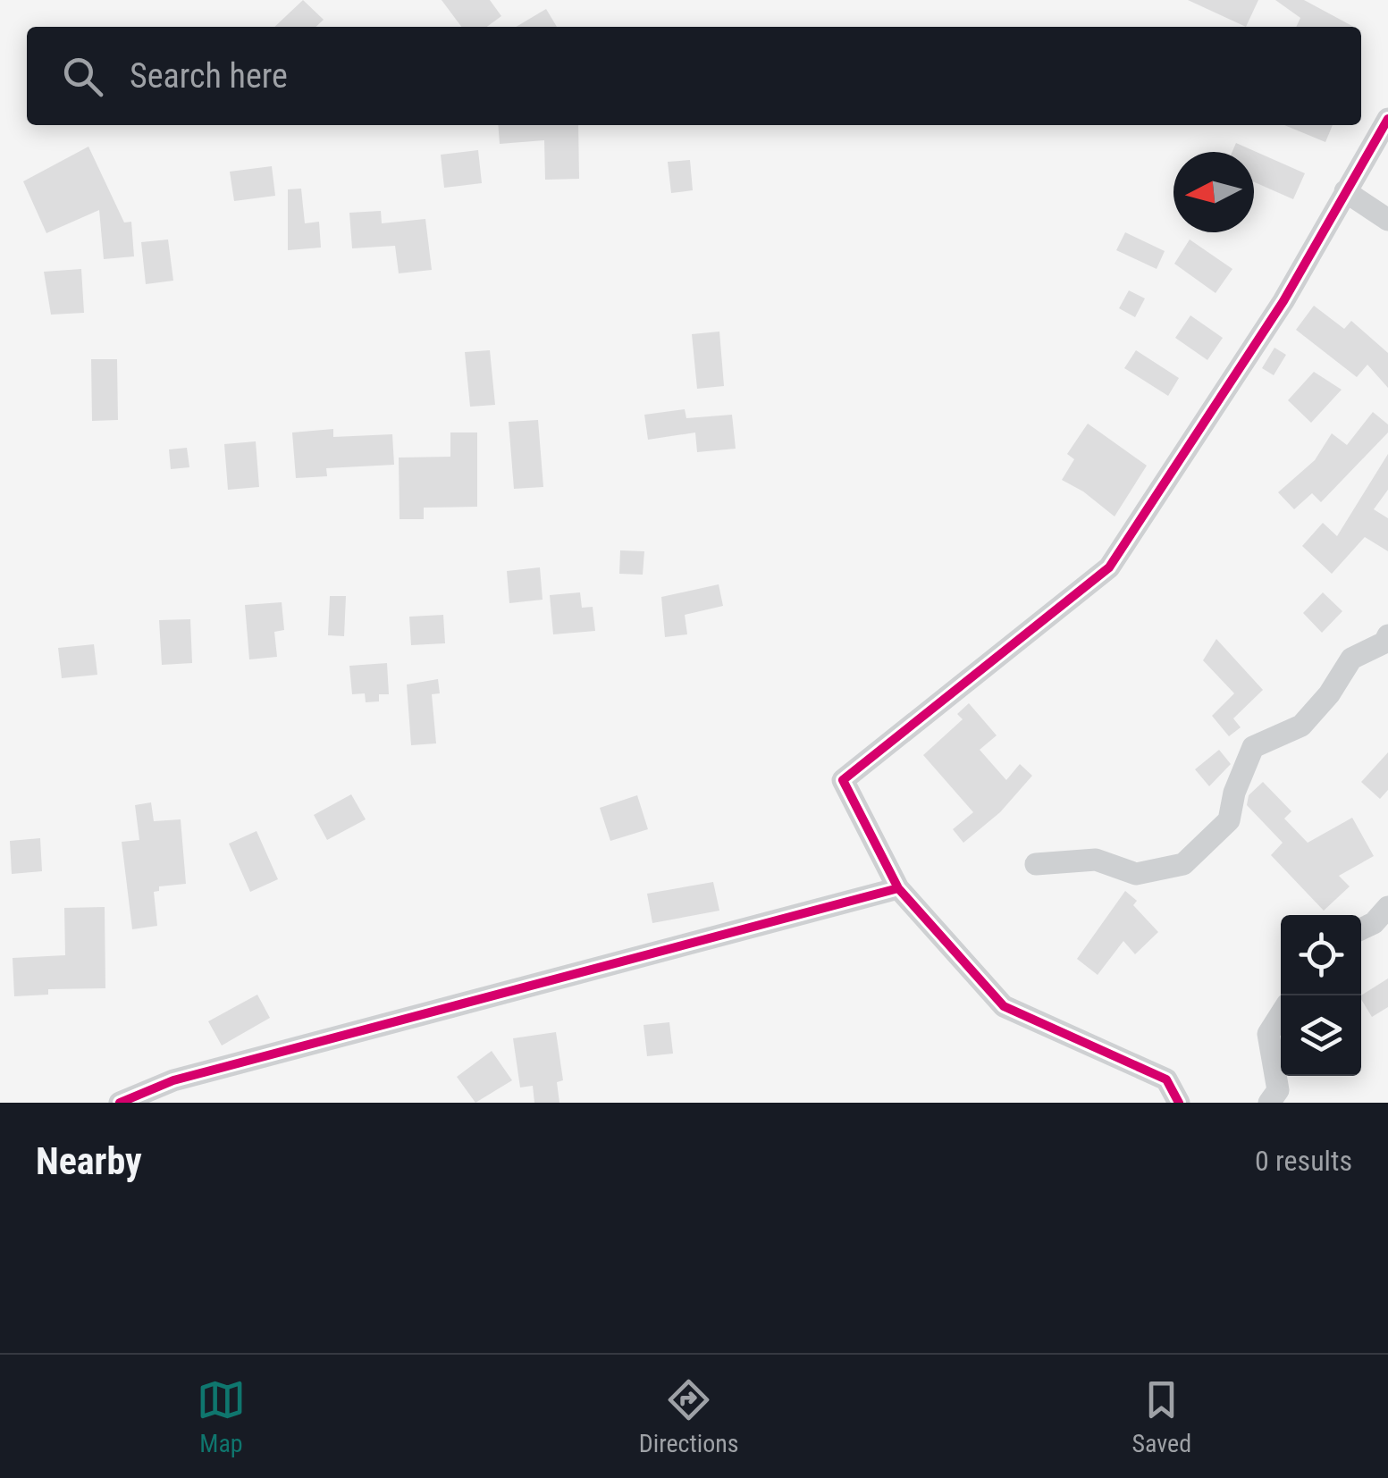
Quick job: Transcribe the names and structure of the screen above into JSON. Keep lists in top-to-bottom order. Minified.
{"north":"left","page":{"search":"Search here","heading":["Nearby","0 results"],"nav":["Map","Directions","Saved"]}}
